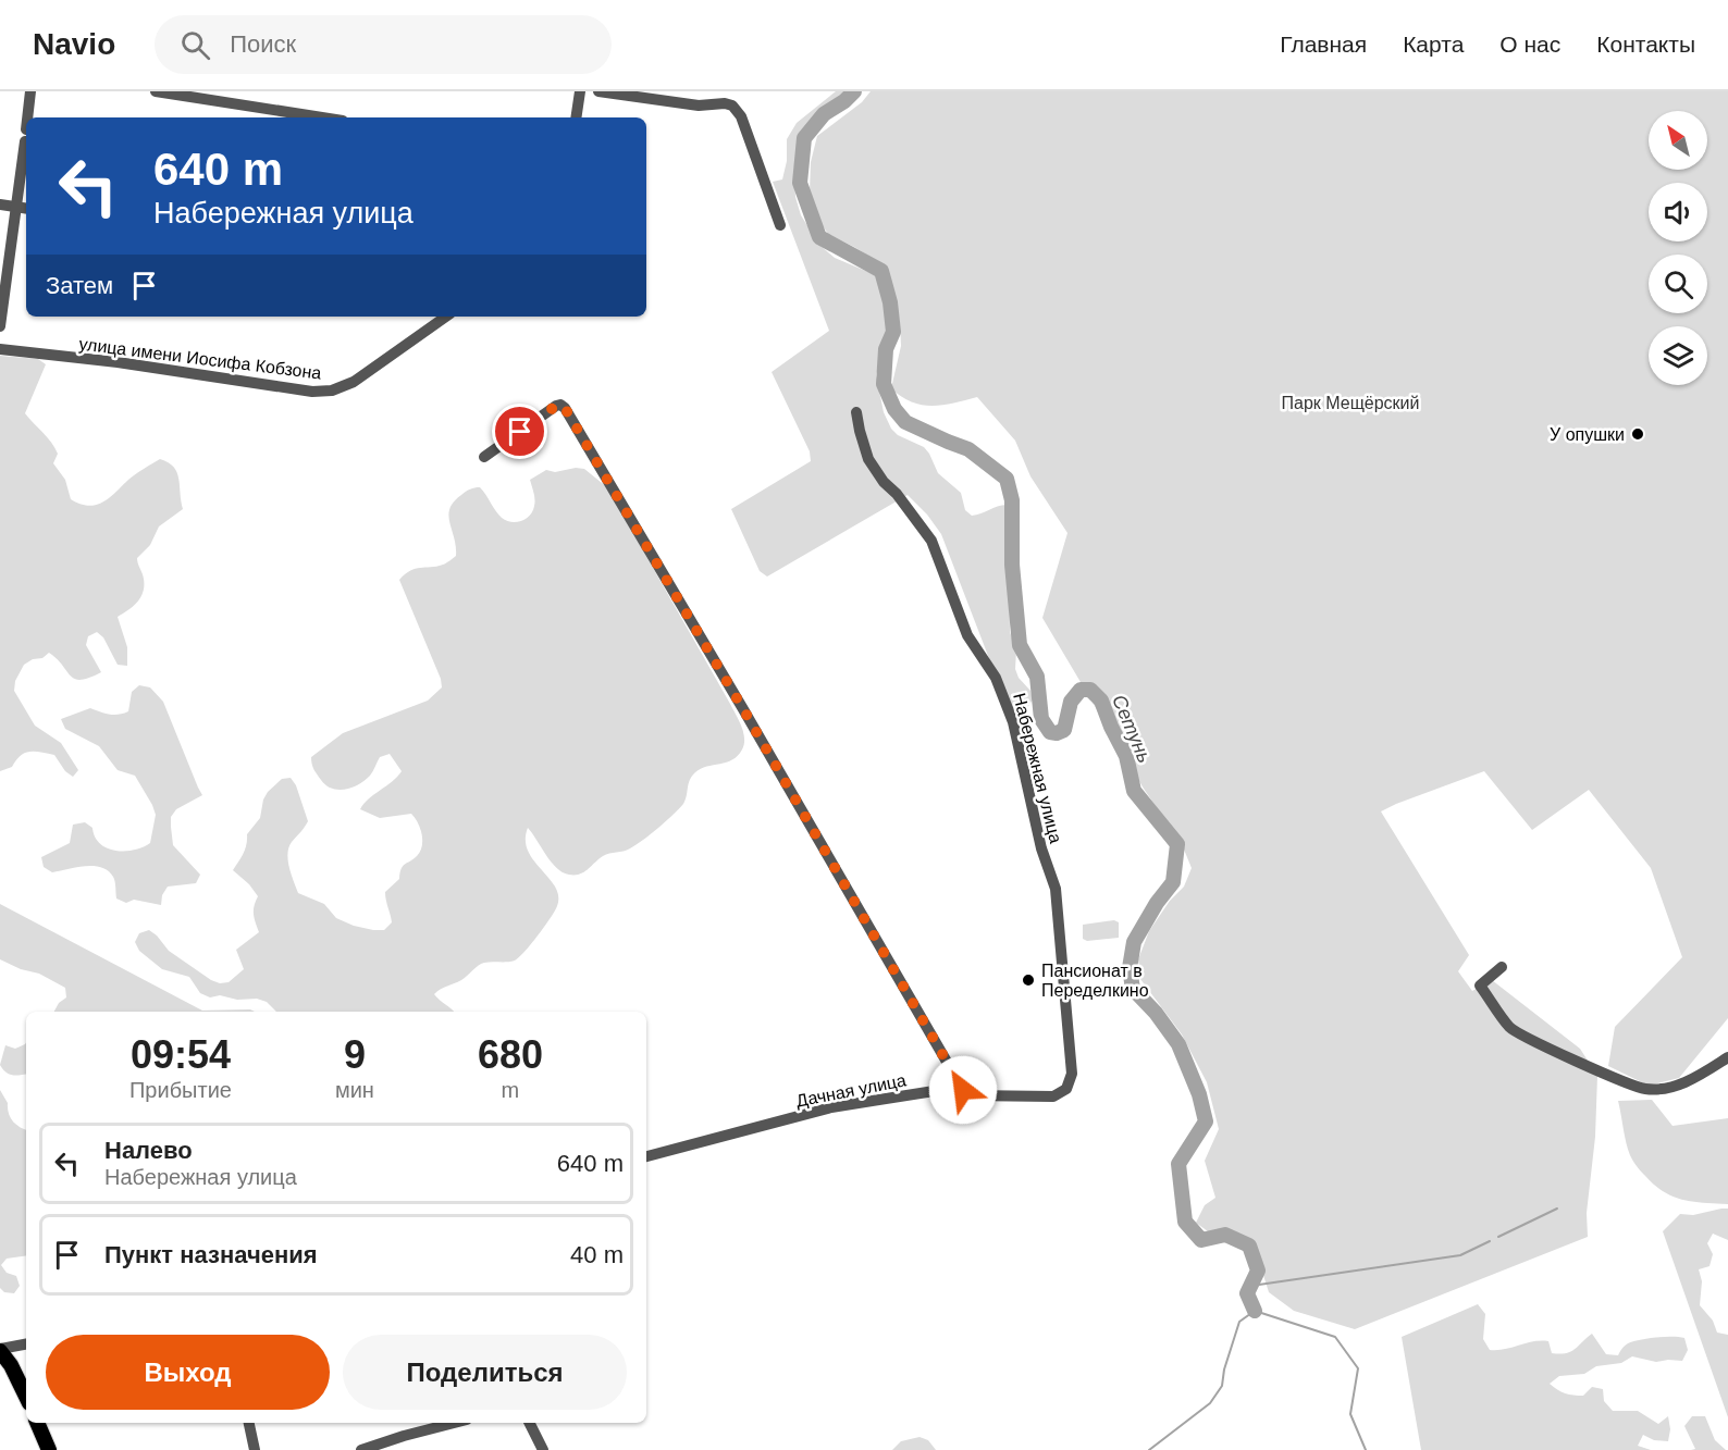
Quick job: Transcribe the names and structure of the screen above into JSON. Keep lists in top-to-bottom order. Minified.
{"streets":{"street":["улица имени Иосифа Кобзона","Набережная улица","Дачная улица"]},"crossings":[["Набережная улица","Дачная улица"]],"water":["Сетунь"],"parks":["Парк Мещёрский"],"places":["У опушки","Пансионат в Переделкино"],"north":"top left","page":{"header":"Navio","search":"Поиск","nav":["Главная","Карта","О нас","Контакты"],"turn":["640 m","Набережная улица"],"then":"Затем","eta":["09:54","Прибытие","9","мин","680","m"],"list":[{"name":"Налево","note":"Набережная улица","value":"640 m"},{"name":"Пункт назначения","value":"40 m"}],"buttons":["Выход","Поделиться"]}}
